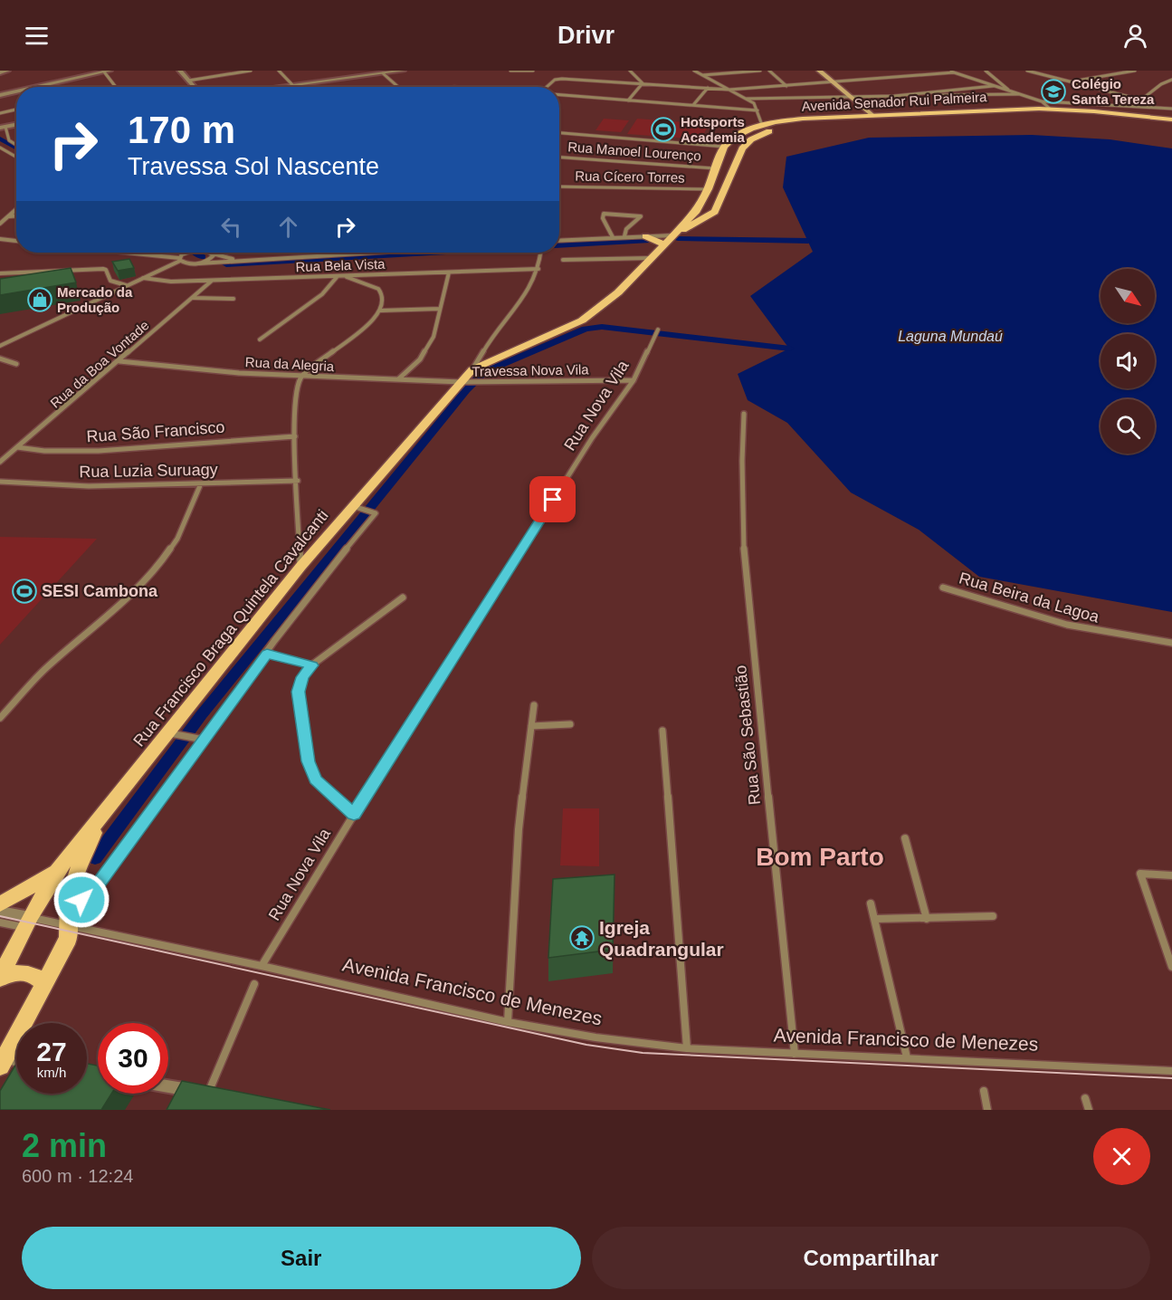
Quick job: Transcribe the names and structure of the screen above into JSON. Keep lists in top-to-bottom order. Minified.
{"streets":{"main road":["Avenida Senador Rui Palmeira","Rua Francisco Braga Quintela Cavalcanti"],"street":["Rua Manoel Lourenço","Rua Cícero Torres","Rua Bela Vista","Rua da Boa Vontade","Rua da Alegria","Travessa Nova Vila","Rua Nova Vila","Rua São Francisco","Rua Luzia Suruagy","Rua Beira da Lagoa","Rua São Sebastião","Avenida Francisco de Menezes"]},"crossings":[["Avenida Senador Rui Palmeira","Rua Manoel Lourenço"],["Avenida Senador Rui Palmeira","Rua Cícero Torres"],["Avenida Senador Rui Palmeira","Rua da Alegria"],["Avenida Senador Rui Palmeira","Travessa Nova Vila"],["Avenida Senador Rui Palmeira","Rua Francisco Braga Quintela Cavalcanti"],["Rua Bela Vista","Rua da Boa Vontade"],["Rua da Boa Vontade","Rua da Alegria"],["Rua da Boa Vontade","Rua São Francisco"],["Rua da Alegria","Travessa Nova Vila"],["Travessa Nova Vila","Rua Nova Vila"],["Rua Nova Vila","Avenida Francisco de Menezes"],["Rua São Sebastião","Avenida Francisco de Menezes"]],"districts":["Bom Parto"],"water":["Laguna Mundaú"],"places":{"school or university":["Colégio Santa Tereza"],"sports":["Hotsports Academia","SESI Cambona"],"shop":["Mercado da Produção"],"temple":["Igreja Quadrangular"]},"north":"bottom right","page":{"header":"Drivr","turn":["170 m","Travessa Sol Nascente"],"speed":"27 km/h","limit":"30","heading":["2 min","600 m · 12:24"],"buttons":["Sair","Compartilhar"]}}
